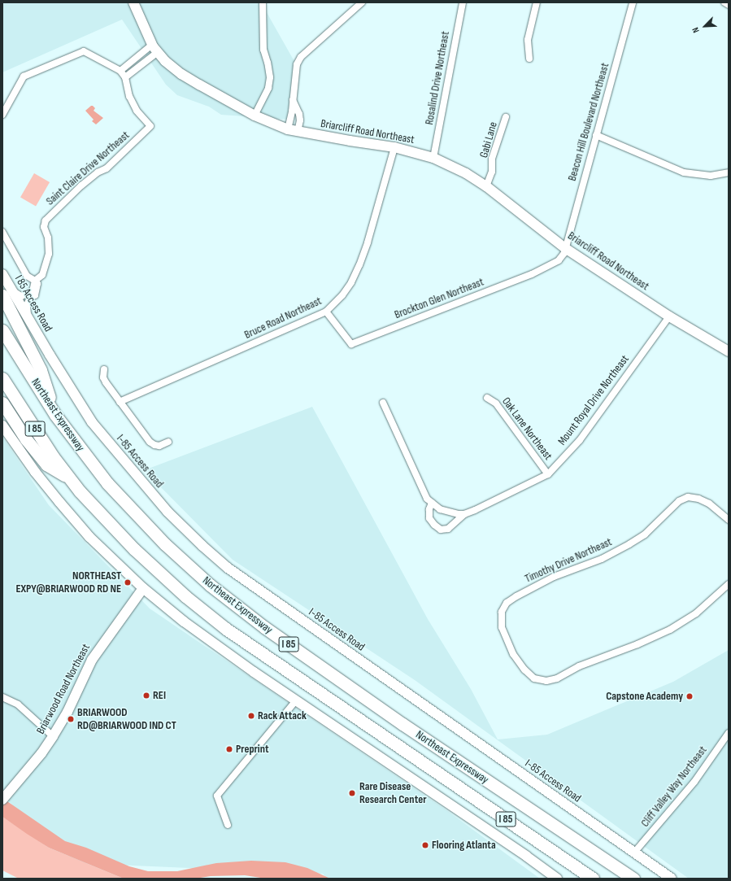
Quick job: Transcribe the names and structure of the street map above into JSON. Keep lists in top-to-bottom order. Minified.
{"streets":{"highway":["Northeast Expressway","I 85"],"main road":["Briarcliff Road Northeast","I 85 Access Road","I-85 Access Road","Briarwood Road Northeast"],"street":["Rosalind Drive Northeast","Beacon Hill Boulevard Northeast","Gabi Lane","Saint Claire Drive Northeast","Brockton Glen Northeast","Bruce Road Northeast","Mount Royal Drive Northeast","Oak Lane Northeast","Timothy Drive Northeast","Cliff Valley Way Northeast"]},"crossings":[["Rosalind Drive Northeast","Briarcliff Road Northeast"],["Beacon Hill Boulevard Northeast","Briarcliff Road Northeast"],["Beacon Hill Boulevard Northeast","Brockton Glen Northeast"],["Briarcliff Road Northeast","Gabi Lane"],["Briarcliff Road Northeast","Brockton Glen Northeast"],["Briarcliff Road Northeast","Bruce Road Northeast"],["Briarcliff Road Northeast","Mount Royal Drive Northeast"],["Brockton Glen Northeast","Bruce Road Northeast"],["I 85 Access Road","I-85 Access Road"],["Mount Royal Drive Northeast","Oak Lane Northeast"],["I-85 Access Road","Cliff Valley Way Northeast"]],"places":["NORTHEAST EXPY@BRIARWOOD RD NE","REI","Capstone Academy","Rack Attack","BRIARWOOD RD@BRIARWOOD IND CT","Preprint","Rare Disease Research Center","Flooring Atlanta"],"north":"bottom left"}
